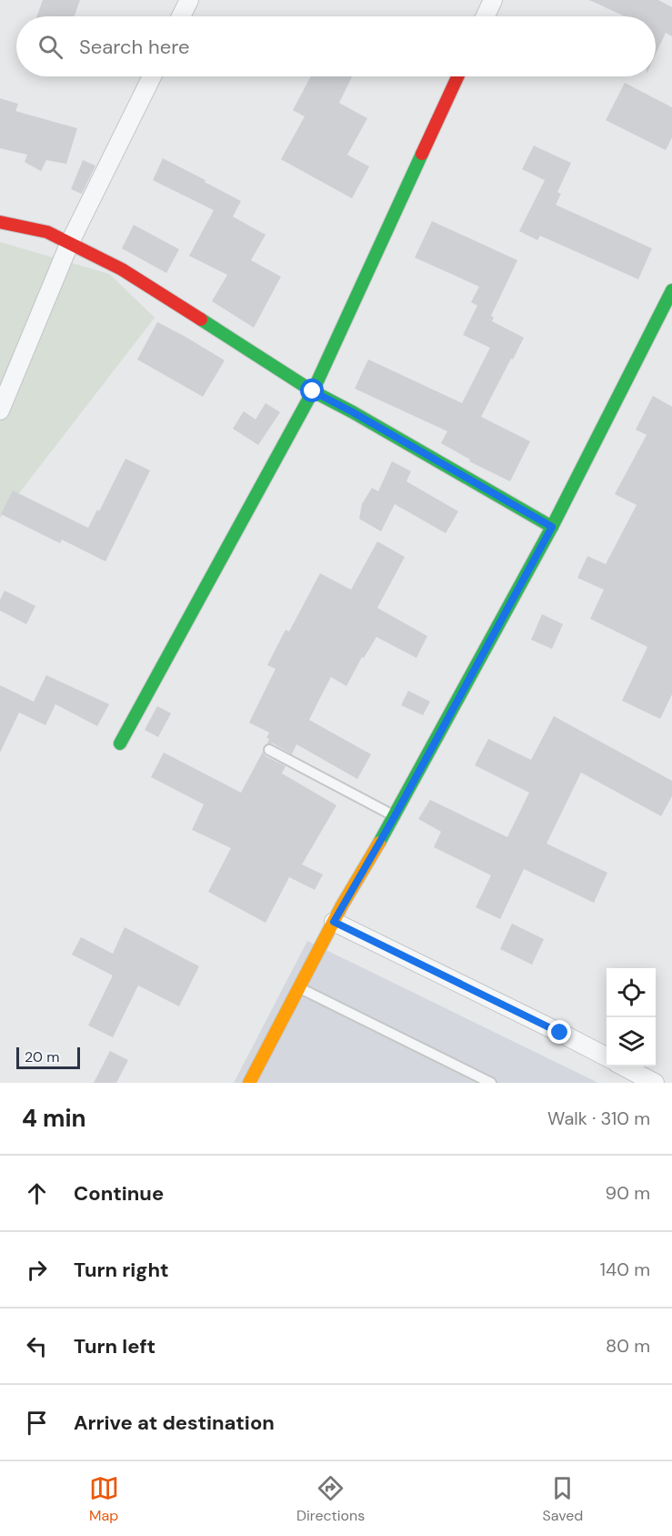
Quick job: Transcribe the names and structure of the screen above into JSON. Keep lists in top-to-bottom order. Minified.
{"scale_bar":"20 m","page":{"search":"Search here","scale":"20 m","heading":["4 min","Walk · 310 m"],"list":[["Continue","90 m"],["Turn right","140 m"],["Turn left","80 m"],"Arrive at destination"],"nav":["Map","Directions","Saved"]}}
